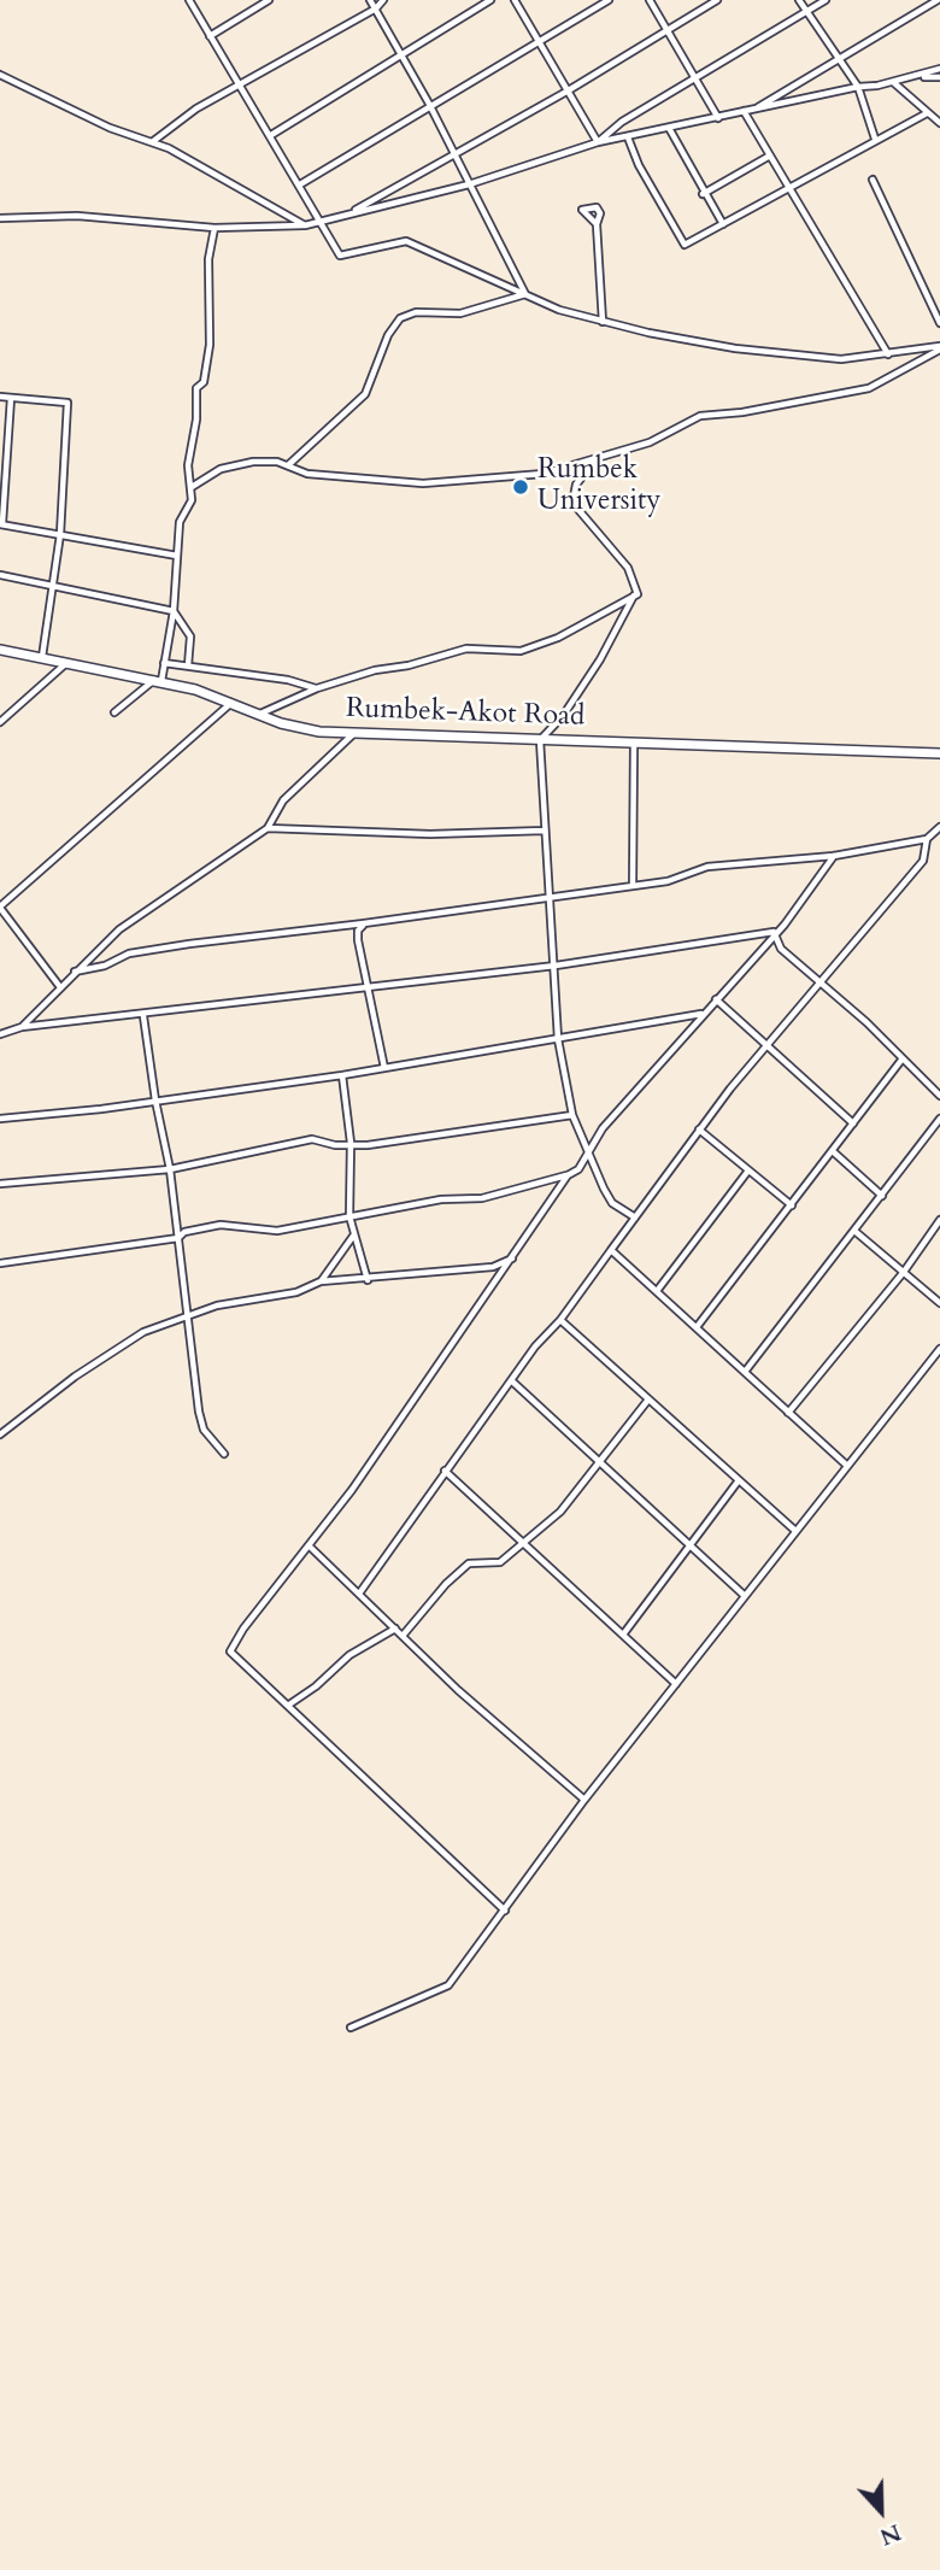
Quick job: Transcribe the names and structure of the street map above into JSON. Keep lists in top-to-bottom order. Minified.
{"streets":{"main road":["Rumbek-Akot Road"]},"places":["Rumbek University"],"north":"bottom"}
